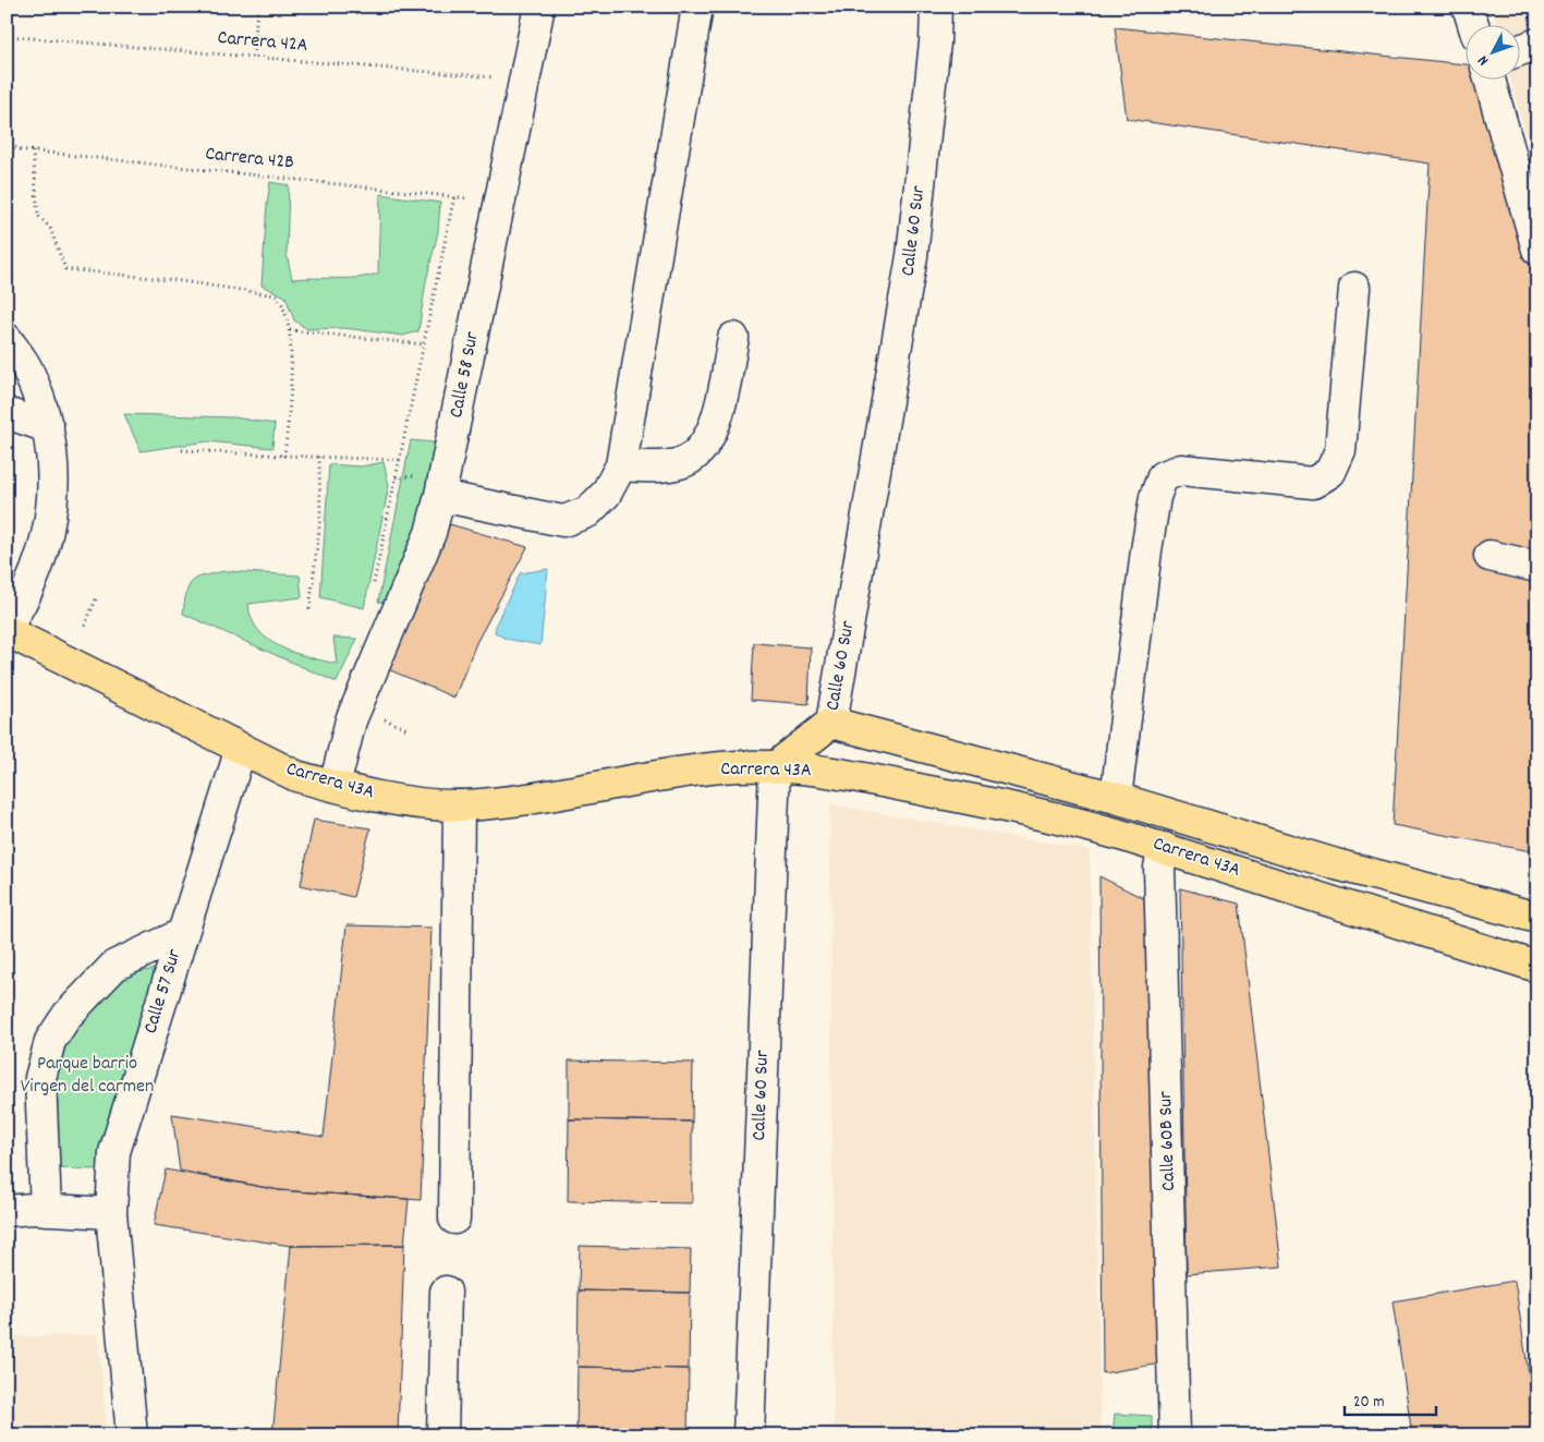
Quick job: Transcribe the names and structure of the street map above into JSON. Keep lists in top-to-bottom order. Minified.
{"streets":{"main road":["Calle 60 Sur","Carrera 43A"],"street":["Calle 58 Sur","Calle 57 Sur","Calle 60B Sur"],"path":["Carrera 42A","Carrera 42B"]},"crossings":[["Calle 60 Sur","Carrera 43A"],["Calle 58 Sur","Carrera 43A"],["Carrera 43A","Calle 57 Sur"],["Carrera 43A","Calle 60B Sur"]],"parks":["Parque barrio Virgen del carmen"],"scale_bar":"20 m","north":"bottom left"}
